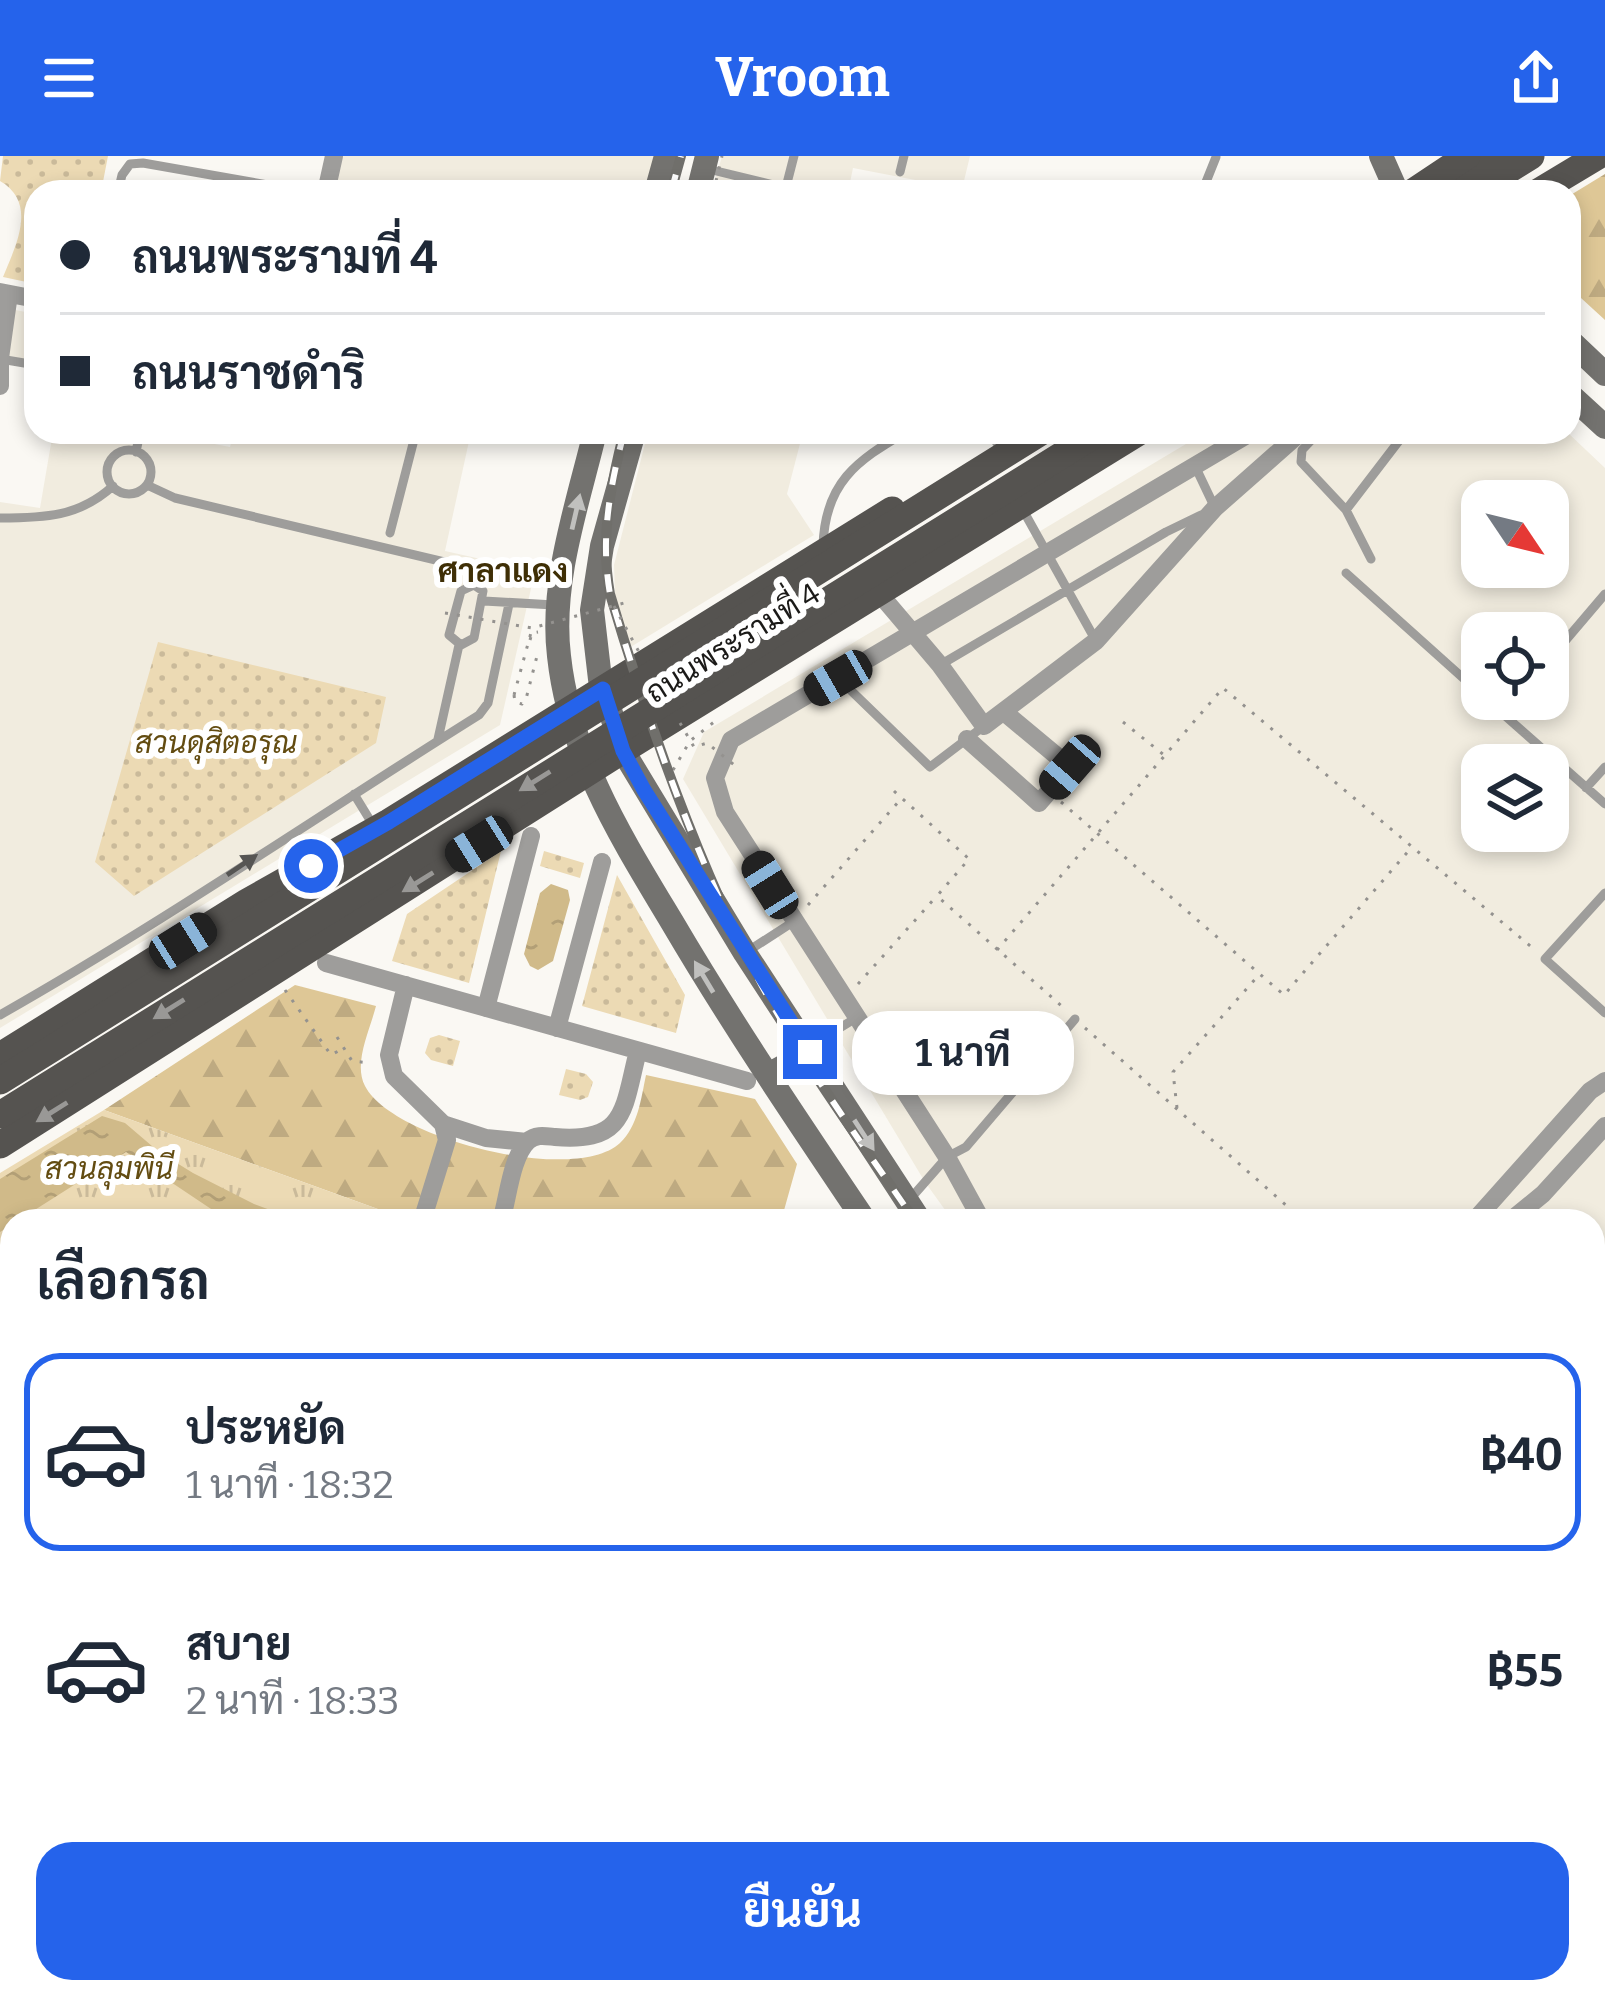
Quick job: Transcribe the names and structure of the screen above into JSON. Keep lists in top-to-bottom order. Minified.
{"streets":{"main road":["ถนนพระรามที่ 4"]},"districts":["ศาลาแดง"],"parks":["สวนดุสิตอรุณ","สวนลุมพินี"],"north":"bottom right","page":{"header":"Vroom","banner":["ถนนพระรามที่ 4","ถนนราชดำริ"],"bubble":"1 นาที","heading":"เลือกรถ","list":[{"name":"ประหยัด","note":"1 นาที · 18:32","value":"฿40"},{"name":"สบาย","note":"2 นาที · 18:33","value":"฿55"}],"buttons":"ยืนยัน"}}
